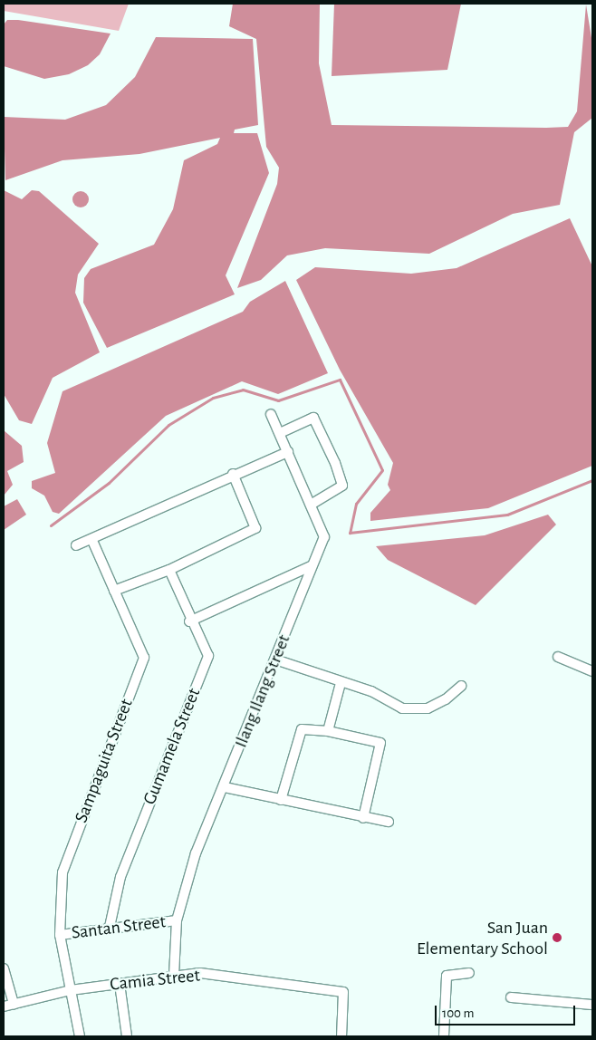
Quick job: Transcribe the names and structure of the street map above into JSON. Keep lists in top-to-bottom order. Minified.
{"streets":{"street":["Ilang Ilang Street","Gumamela Street","Sampaguita Street","Santan Street","Camia Street"]},"crossings":[["Ilang Ilang Street","Santan Street"],["Ilang Ilang Street","Camia Street"],["Gumamela Street","Santan Street"],["Sampaguita Street","Santan Street"],["Sampaguita Street","Camia Street"]],"places":["San Juan Elementary School"],"scale_bar":"100 m"}
